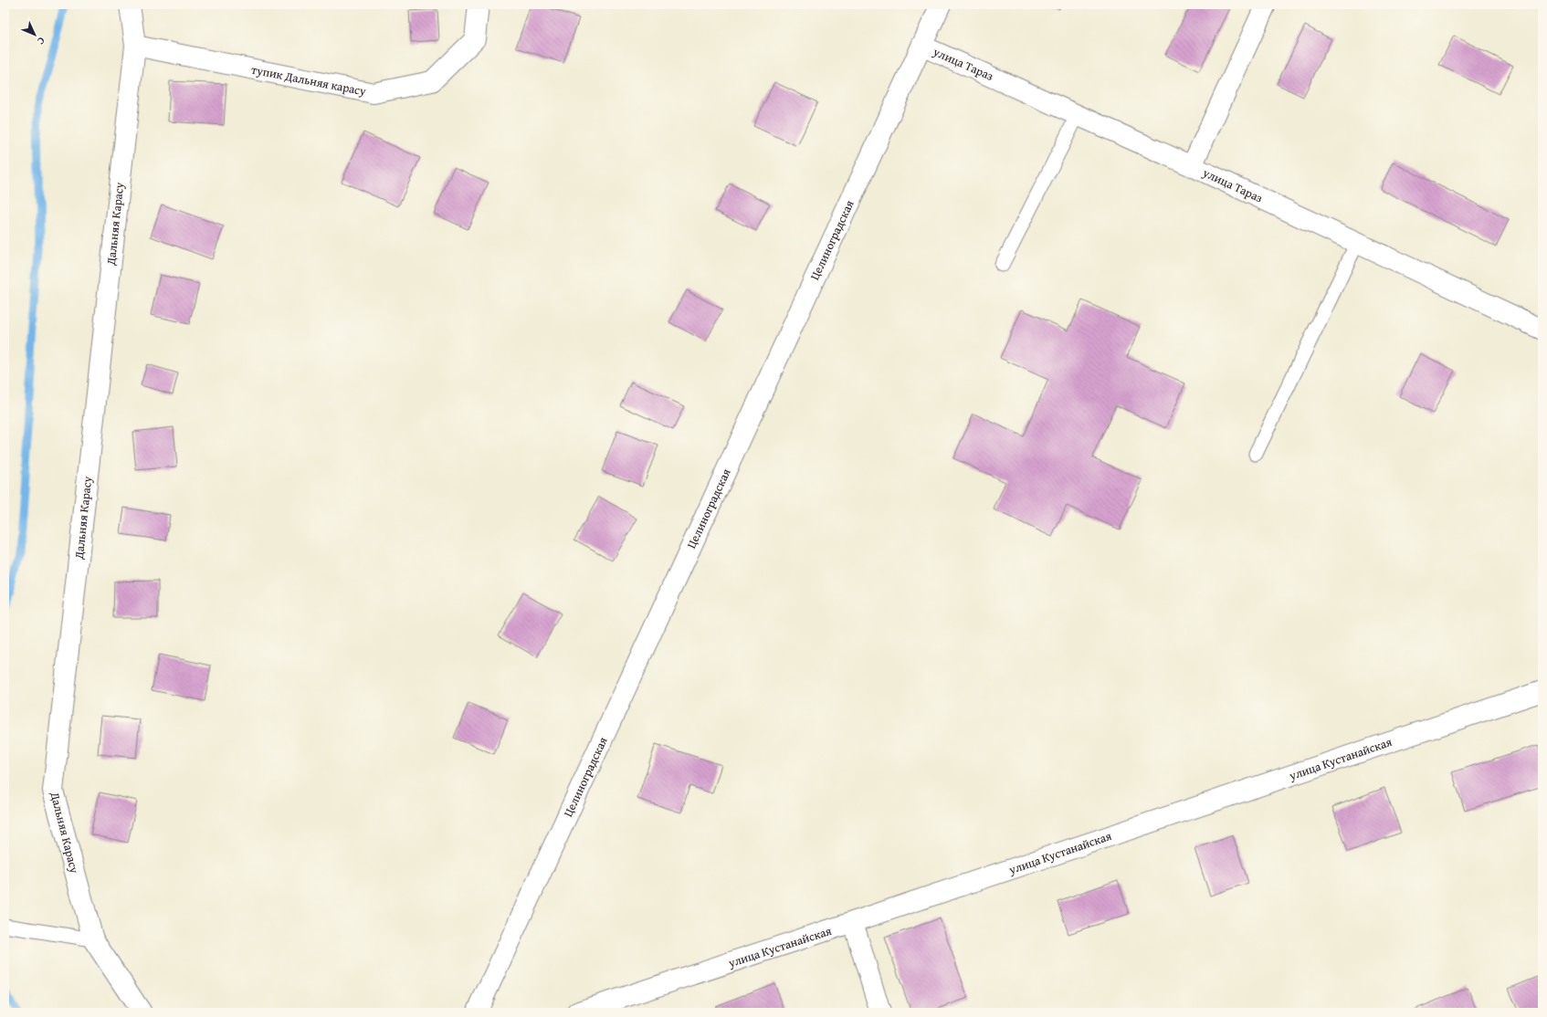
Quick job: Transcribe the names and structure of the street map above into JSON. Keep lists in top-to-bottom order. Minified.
{"streets":{"street":["улица Тараз","тупик Дальняя карасу","Дальняя Карасу","Целиноградская","улица Кустанайская"]},"crossings":[["улица Тараз","Целиноградская"],["тупик Дальняя карасу","Дальняя Карасу"]],"north":"bottom right"}
